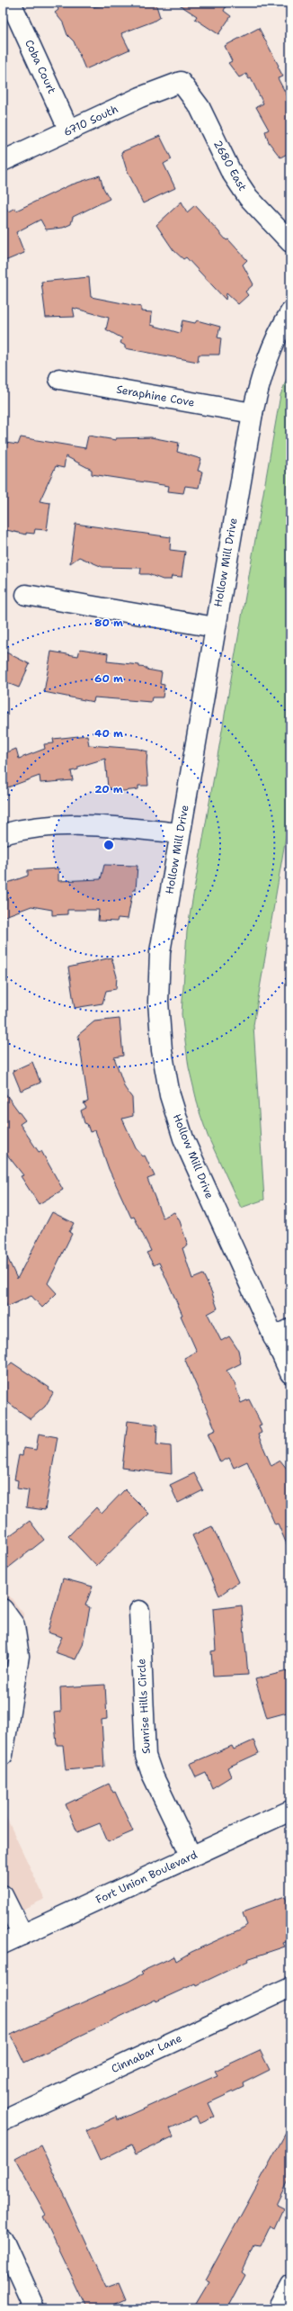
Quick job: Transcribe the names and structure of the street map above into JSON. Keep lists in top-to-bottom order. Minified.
{"streets":{"street":["Coba Court","6710 South","2680 East","Seraphine Cove","Hollow Mill Drive","Sunrise Hills Circle","Fort Union Boulevard","Cinnabar Lane"]},"crossings":[["Coba Court","6710 South"],["6710 South","2680 East"],["Seraphine Cove","Hollow Mill Drive"],["Sunrise Hills Circle","Fort Union Boulevard"]],"rings":["80 m","60 m","40 m","20 m"]}
